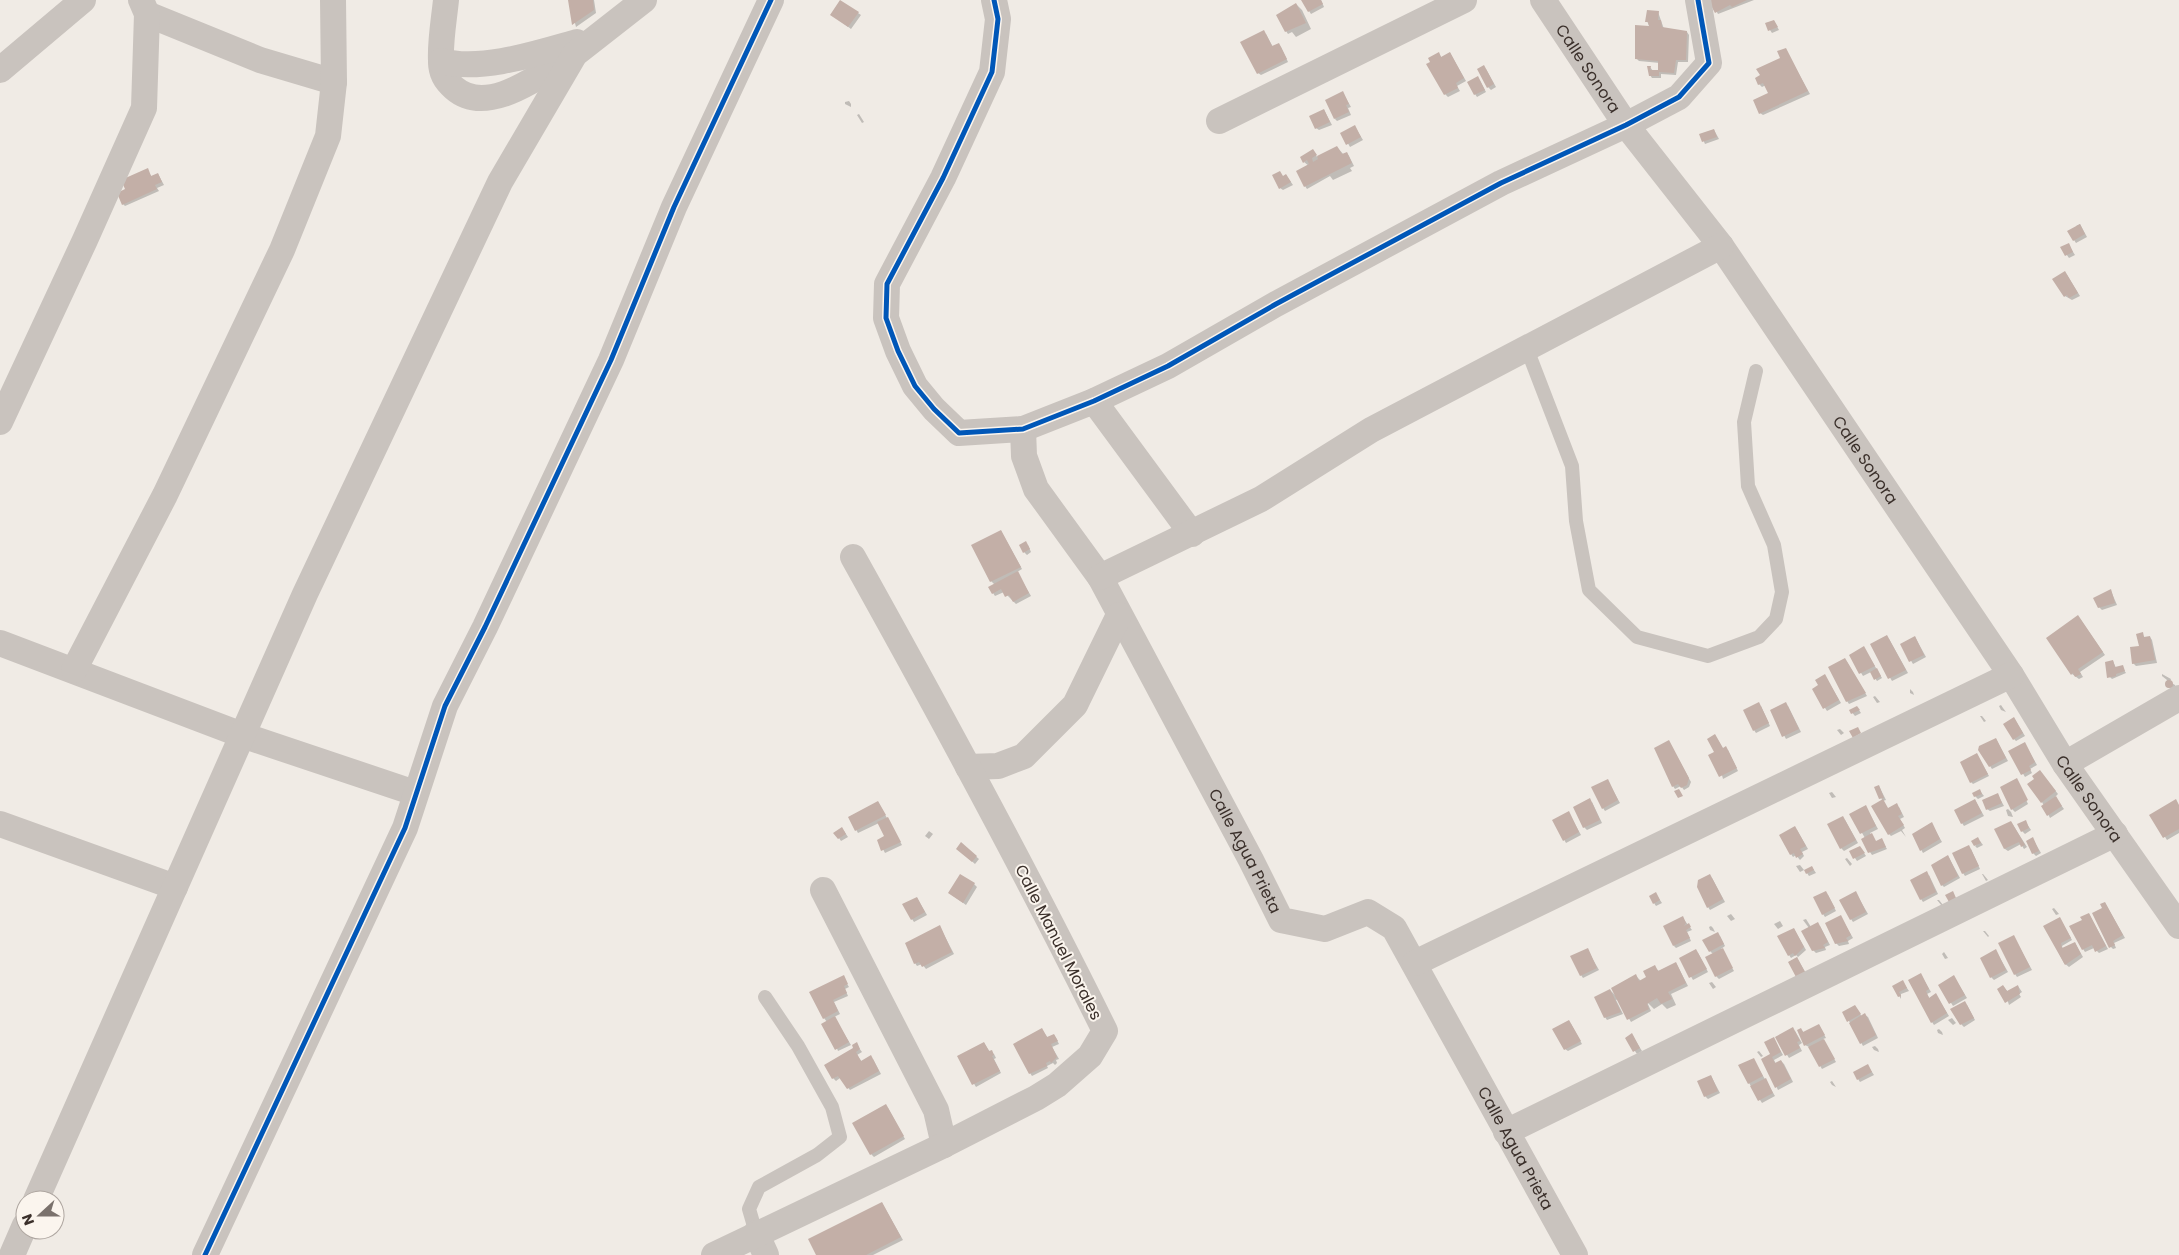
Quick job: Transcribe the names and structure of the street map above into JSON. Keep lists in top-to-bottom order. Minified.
{"streets":{"street":["Calle Sonora","Calle Agua Prieta","Calle Manuel Morales"]},"north":"left"}
